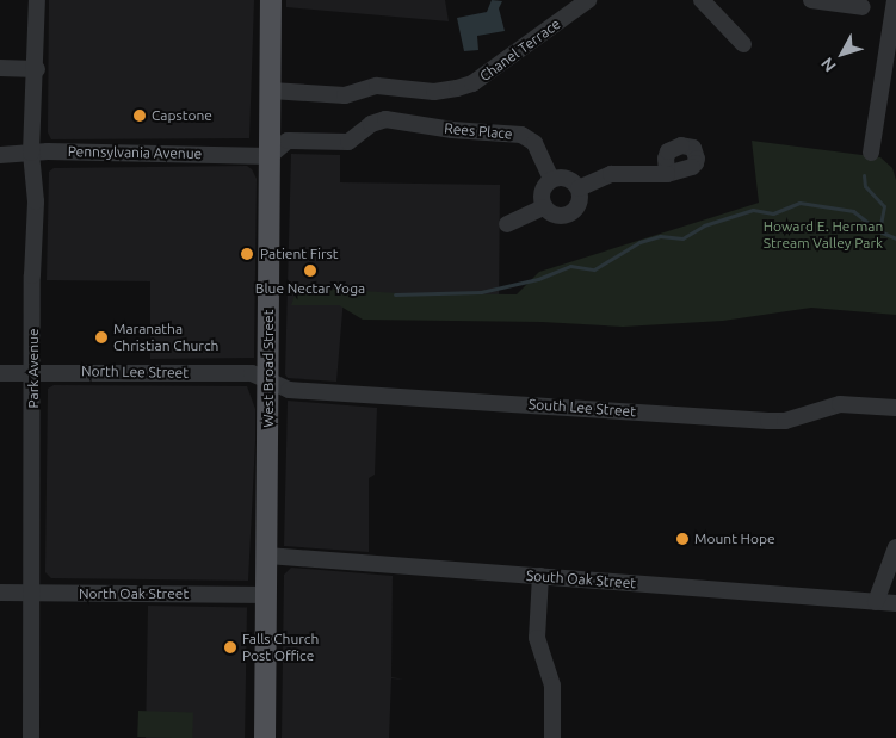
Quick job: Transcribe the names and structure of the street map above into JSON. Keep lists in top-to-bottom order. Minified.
{"streets":{"main road":["West Broad Street"],"street":["Chanel Terrace","Rees Place","Pennsylvania Avenue","Park Avenue","North Lee Street","South Lee Street","South Oak Street","North Oak Street"]},"crossings":[["Chanel Terrace","West Broad Street"],["Rees Place","Pennsylvania Avenue"],["Rees Place","West Broad Street"],["Pennsylvania Avenue","Park Avenue"],["Pennsylvania Avenue","West Broad Street"],["Park Avenue","North Lee Street"],["Park Avenue","North Oak Street"],["West Broad Street","North Lee Street"],["West Broad Street","South Lee Street"],["West Broad Street","South Oak Street"],["West Broad Street","North Oak Street"],["North Lee Street","South Lee Street"]],"parks":["Howard E. Herman Stream Valley Park"],"places":["Capstone","Patient First","Blue Nectar Yoga","Maranatha Christian Church","Mount Hope","Falls Church Post Office"],"north":"bottom left"}
